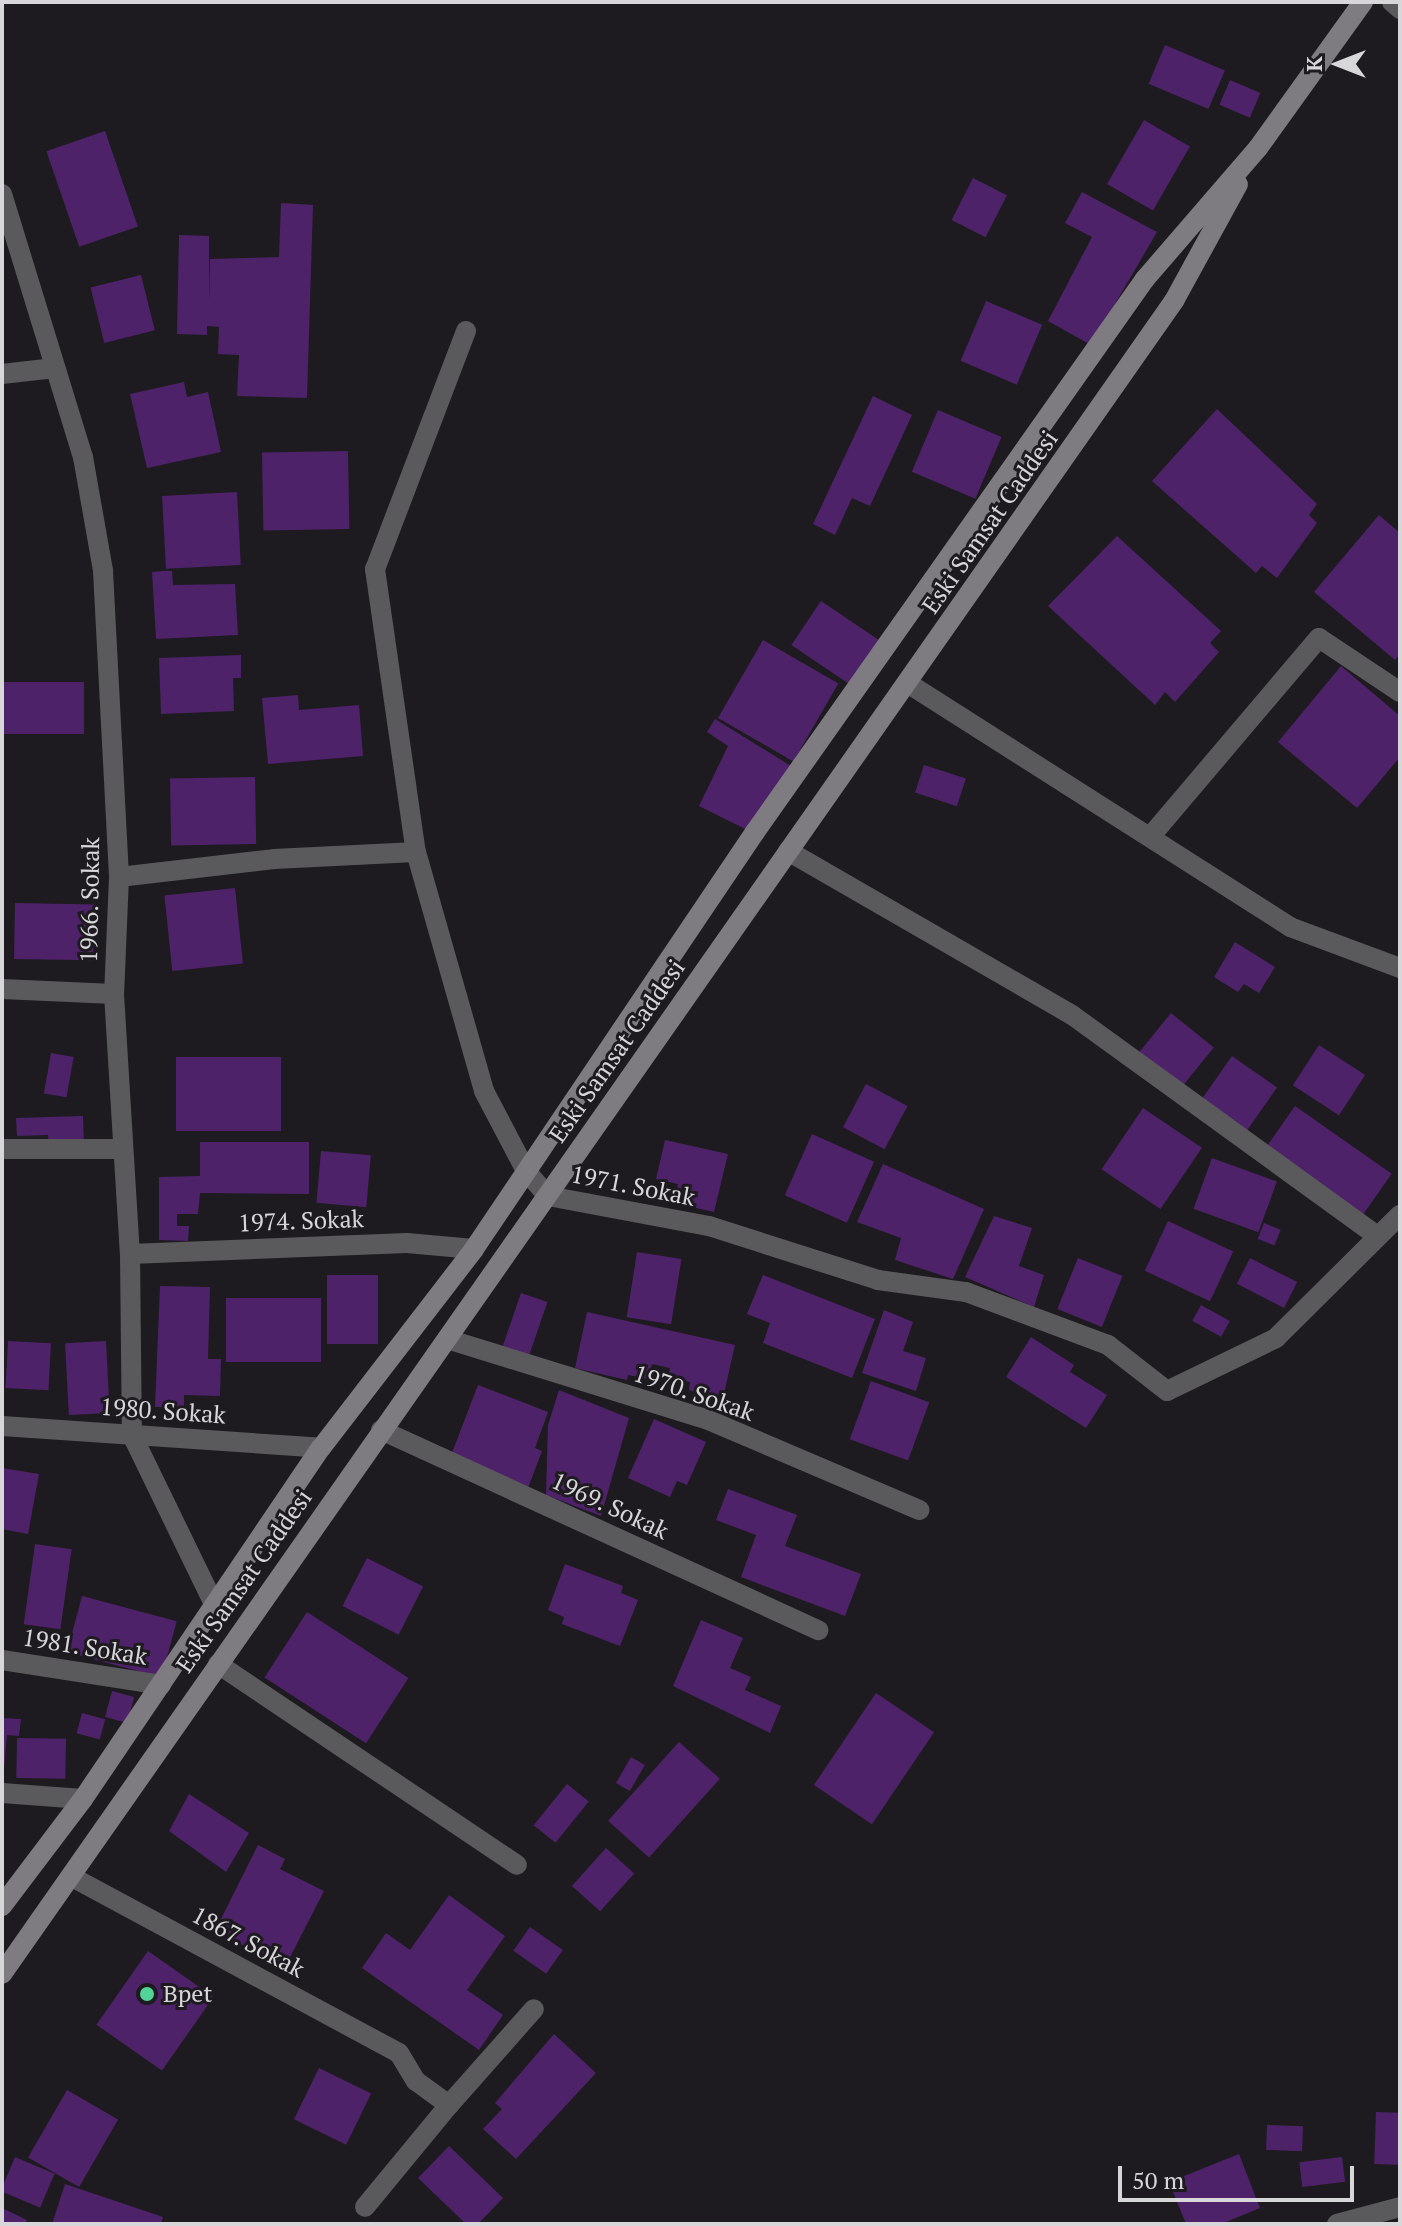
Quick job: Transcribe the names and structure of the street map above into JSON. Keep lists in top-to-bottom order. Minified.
{"streets":{"street":["Eski Samsat Caddesi","1966. Sokak","1971. Sokak","1974. Sokak","1970. Sokak","1980. Sokak","1969. Sokak","1981. Sokak","1867. Sokak"]},"crossings":[["Eski Samsat Caddesi","1966. Sokak"],["Eski Samsat Caddesi","1971. Sokak"],["Eski Samsat Caddesi","1974. Sokak"],["Eski Samsat Caddesi","1970. Sokak"],["Eski Samsat Caddesi","1980. Sokak"],["Eski Samsat Caddesi","1969. Sokak"],["Eski Samsat Caddesi","1981. Sokak"],["Eski Samsat Caddesi","1867. Sokak"],["1966. Sokak","1974. Sokak"],["1966. Sokak","1980. Sokak"]],"places":["Bpet"],"scale_bar":"50 m","north":"left"}
